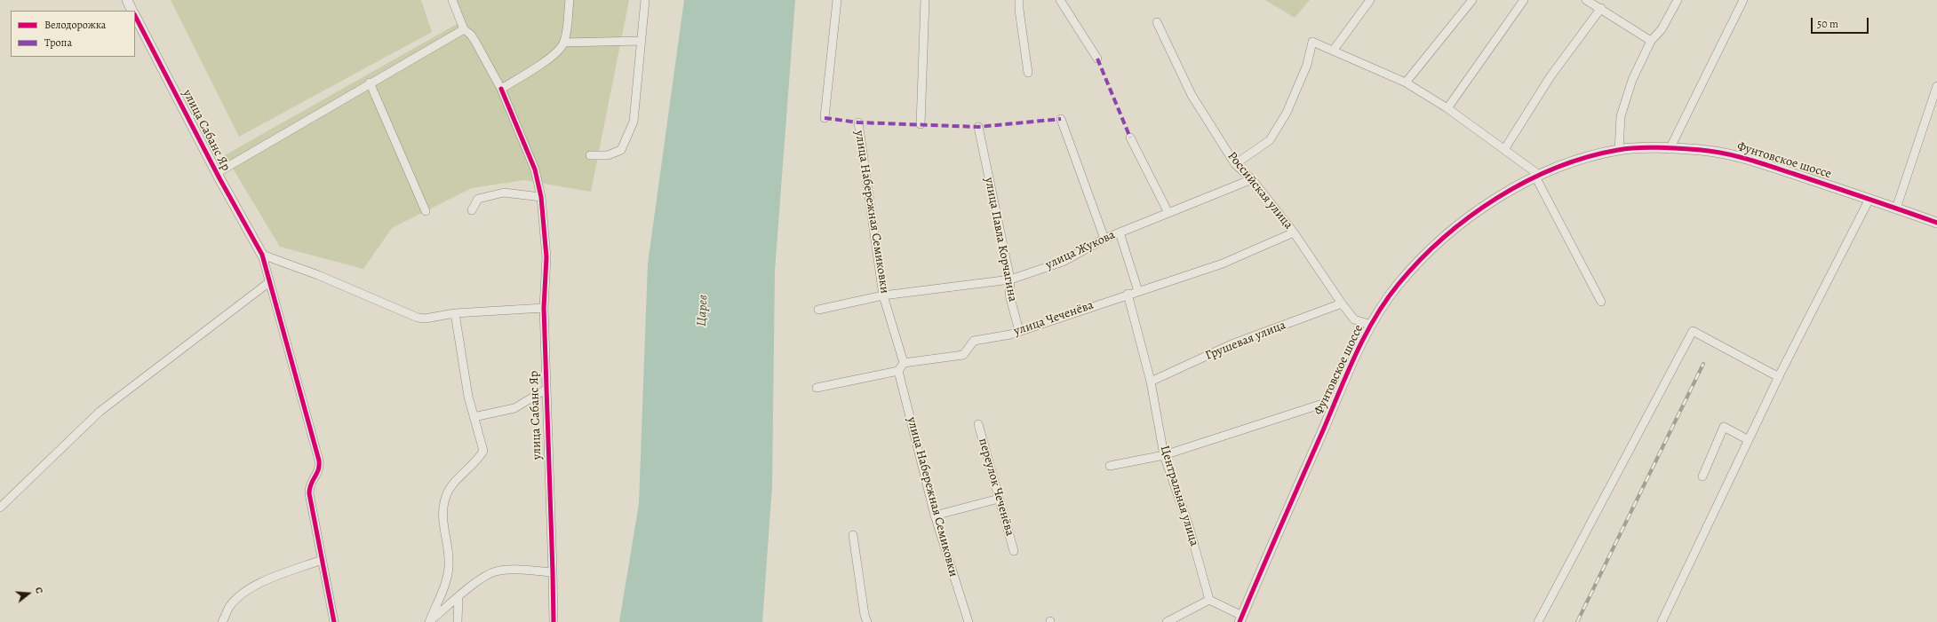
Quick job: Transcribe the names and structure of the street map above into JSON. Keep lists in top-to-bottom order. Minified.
{"streets":{"street":["улица Сабанс Яр","Фунтовское шоссе","Российская улица","улица Набережная Семиковки","улица Павла Корчагина","улица Жукова","улица Чеченёва","Грушевая улица","переулок Чеченёва","Центральная улица"]},"crossings":[["Фунтовское шоссе","Российская улица"],["Российская улица","улица Жукова"],["Российская улица","улица Чеченёва"],["Российская улица","Грушевая улица"],["улица Набережная Семиковки","улица Жукова"],["улица Набережная Семиковки","улица Чеченёва"],["улица Павла Корчагина","улица Жукова"],["улица Павла Корчагина","улица Чеченёва"],["улица Чеченёва","Центральная улица"],["Грушевая улица","Центральная улица"]],"water":["Царев"],"legend":["Велодорожка","Тропа"],"scale_bar":"50 m","north":"right"}
